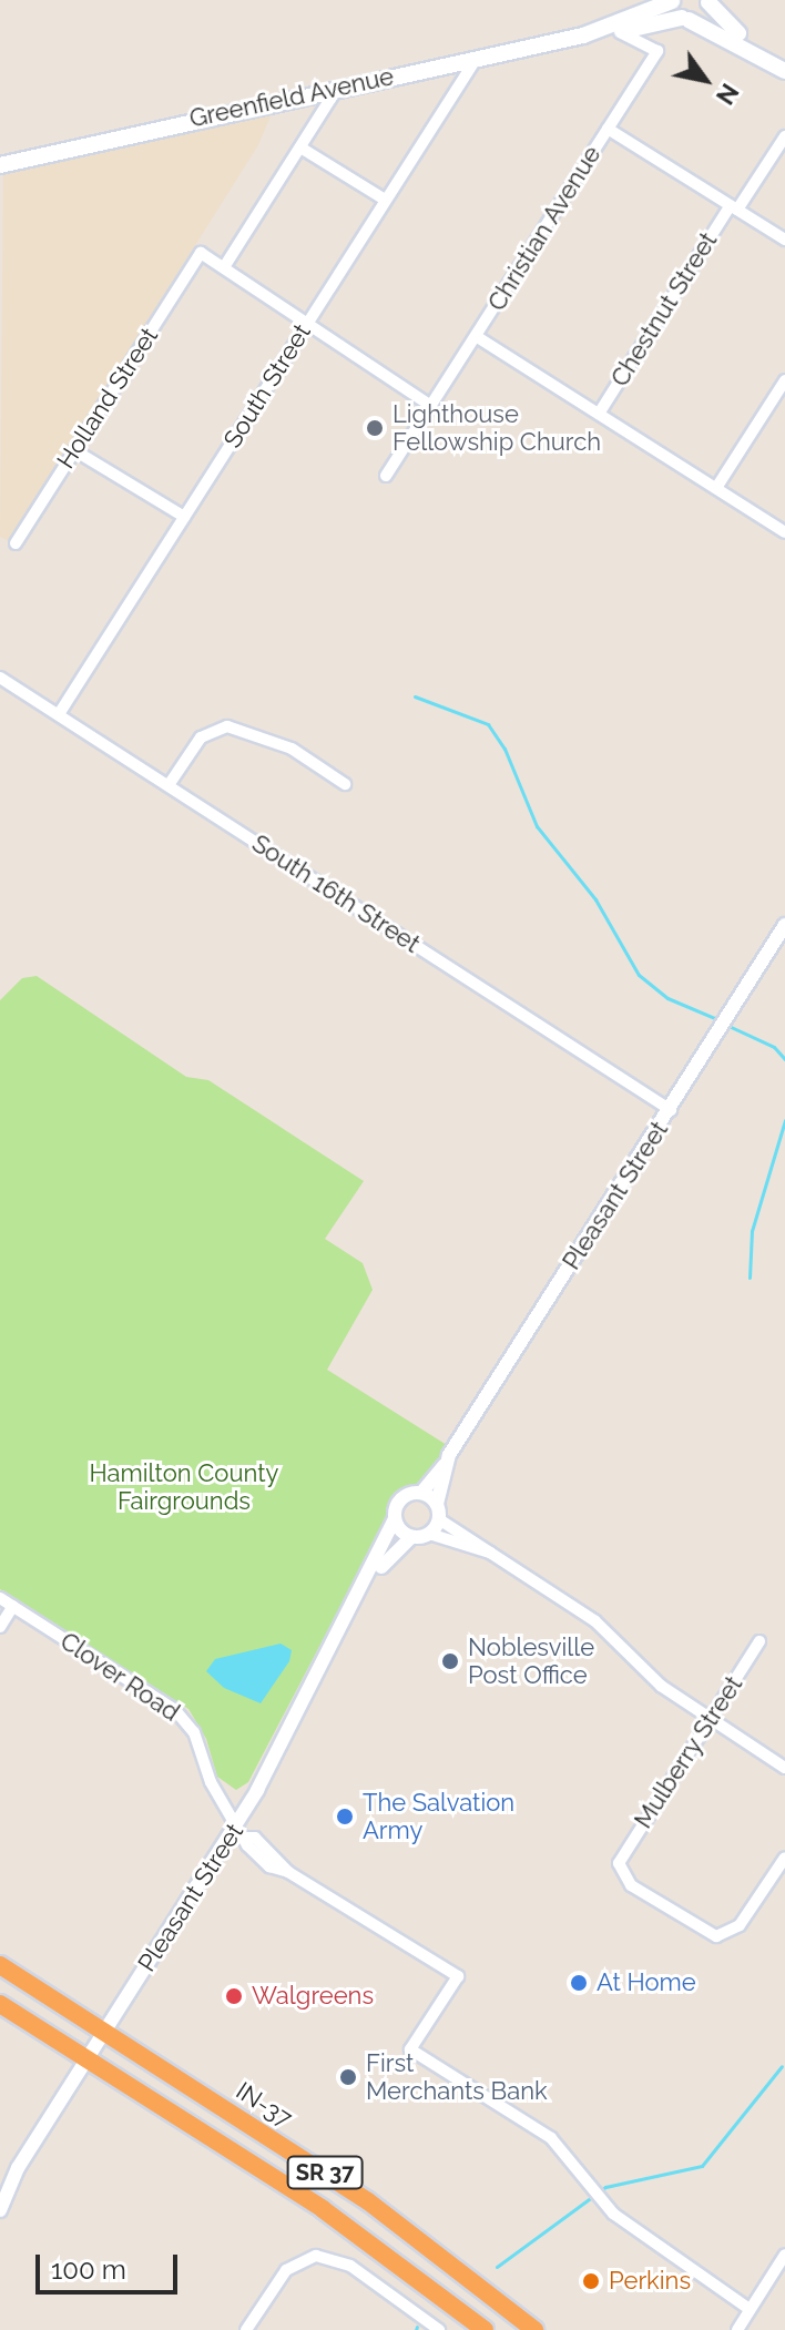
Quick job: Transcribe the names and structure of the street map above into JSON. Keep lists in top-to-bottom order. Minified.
{"streets":{"highway":["IN-37","SR 37"],"main road":["Greenfield Avenue"],"street":["Christian Avenue","Chestnut Street","South Street","Holland Street","South 16th Street","Pleasant Street","Clover Road","Mulberry Street"]},"crossings":[["Greenfield Avenue","South Street"],["South Street","South 16th Street"],["South 16th Street","Pleasant Street"],["Pleasant Street","Clover Road"],["Pleasant Street","IN-37"],["Pleasant Street","SR 37"]],"parks":["Hamilton County Fairgrounds"],"places":["Lighthouse Fellowship Church","Noblesville Post Office","The Salvation Army","At Home","Walgreens","First Merchants Bank","Perkins"],"scale_bar":"100 m","north":"bottom right"}
